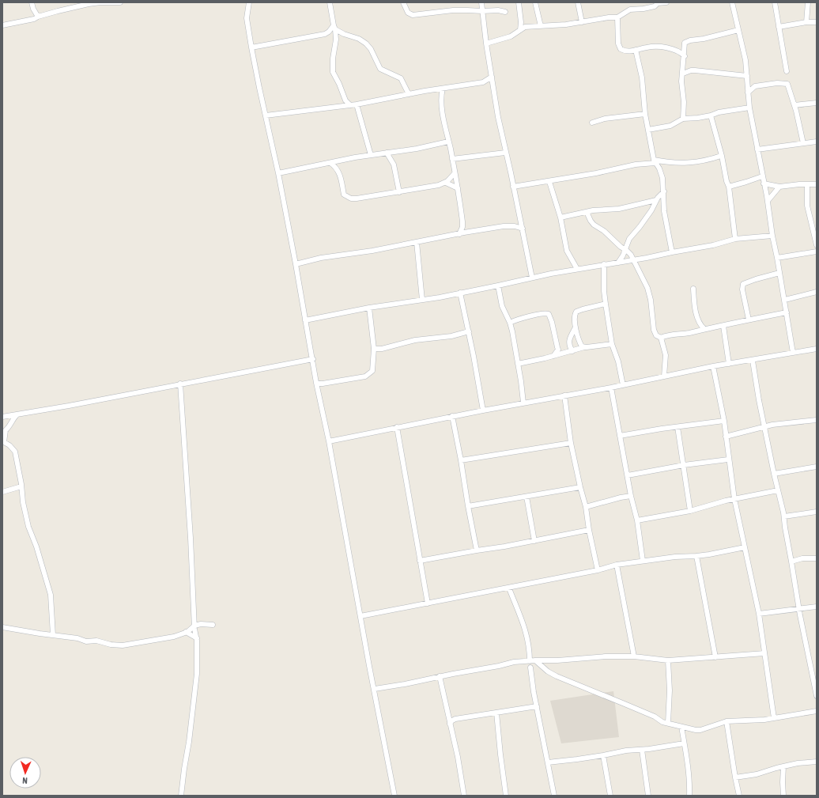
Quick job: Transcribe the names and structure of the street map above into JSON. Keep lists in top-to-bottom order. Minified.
{"north":"bottom"}
